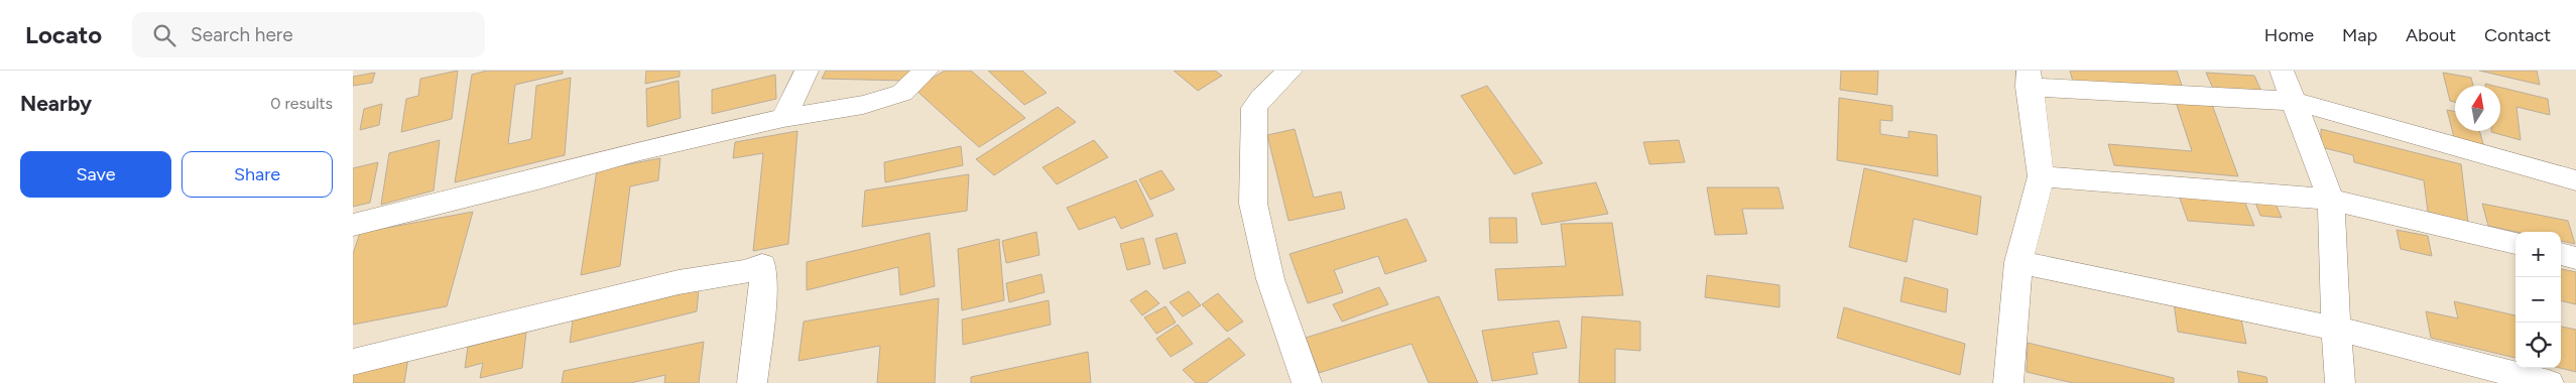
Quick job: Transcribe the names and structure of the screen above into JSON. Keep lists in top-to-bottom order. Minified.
{"north":"top","page":{"header":"Locato","search":"Search here","nav":["Home","Map","About","Contact"],"heading":["Nearby","0 results"],"buttons":["Save","Share"],"map_buttons":["+","−"]}}
